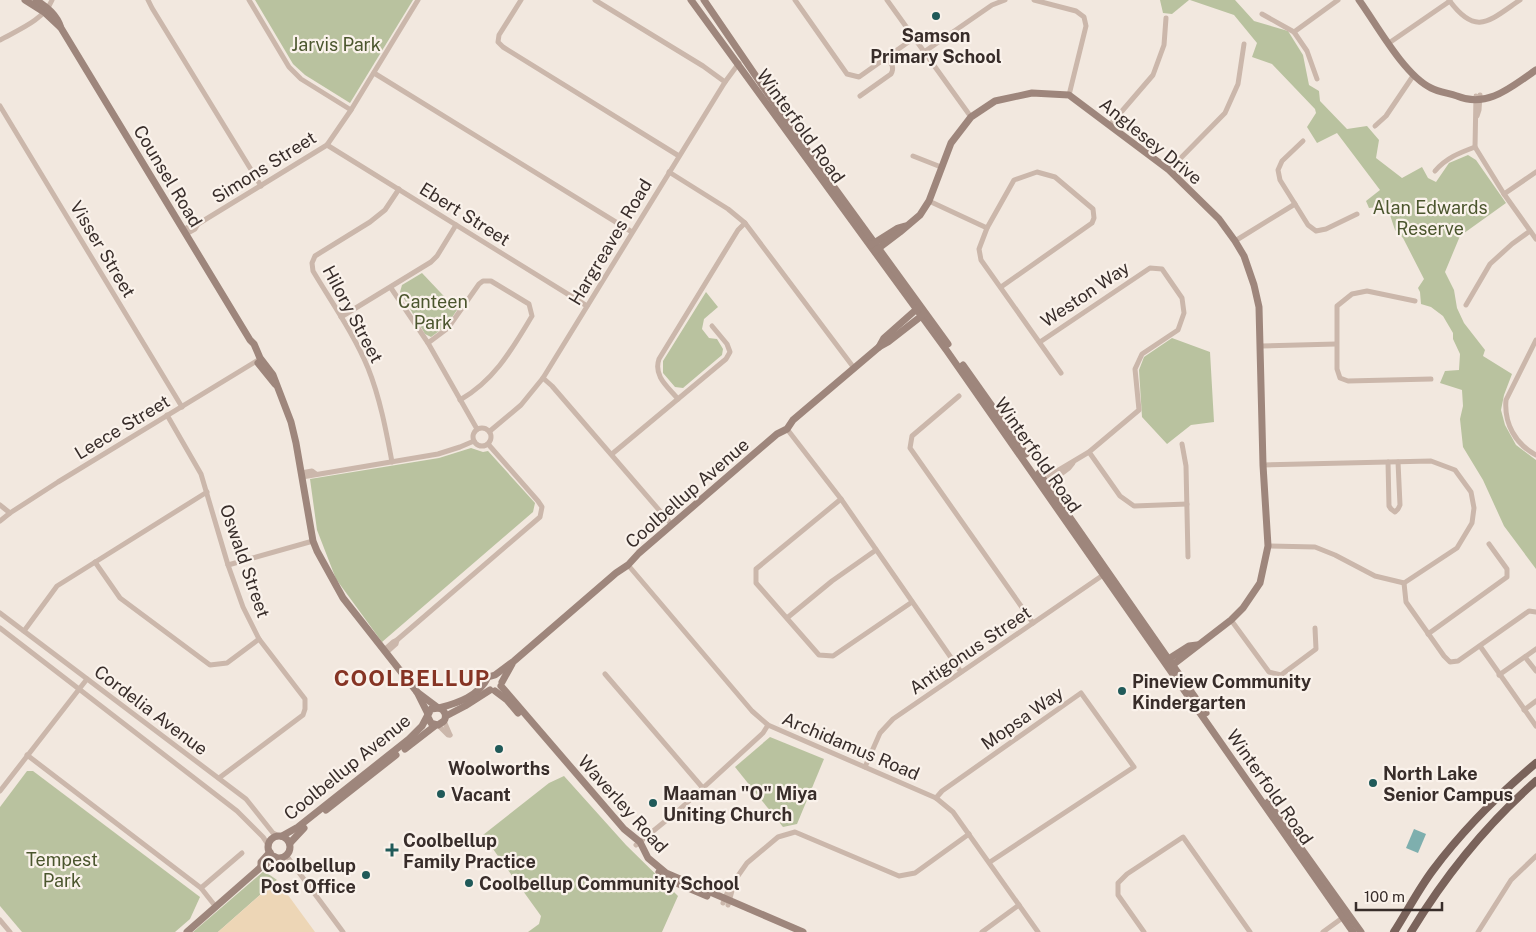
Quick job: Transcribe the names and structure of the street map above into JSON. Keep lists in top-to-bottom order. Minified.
{"streets":{"street":["Winterfold Road","Anglesey Drive","Simons Street","Counsel Road","Ebert Street","Hargreaves Road","Visser Street","Weston Way","Hilory Street","Leece Street","Coolbellup Avenue","Oswald Street","Antigonus Street","Cordelia Avenue","Mopsa Way","Archidamus Road","Waverley Road"]},"crossings":[["Winterfold Road","Anglesey Drive"],["Winterfold Road","Hargreaves Road"],["Winterfold Road","Weston Way"],["Winterfold Road","Coolbellup Avenue"],["Winterfold Road","Antigonus Street"],["Simons Street","Counsel Road"],["Simons Street","Ebert Street"],["Counsel Road","Leece Street"],["Counsel Road","Coolbellup Avenue"],["Ebert Street","Hargreaves Road"],["Ebert Street","Hilory Street"],["Visser Street","Leece Street"],["Leece Street","Oswald Street"],["Coolbellup Avenue","Cordelia Avenue"],["Coolbellup Avenue","Archidamus Road"],["Coolbellup Avenue","Waverley Road"],["Oswald Street","Cordelia Avenue"],["Antigonus Street","Archidamus Road"],["Mopsa Way","Archidamus Road"]],"districts":["COOLBELLUP"],"parks":["Jarvis Park","Alan Edwards Reserve","Canteen Park","Tempest Park"],"places":{"other":["Samson Primary School","Pineview Community Kindergarten","Woolworths","North Lake Senior Campus","Vacant","Maaman \"O\" Miya Uniting Church","Coolbellup Post Office","Coolbellup Community School"],"health":["Coolbellup Family Practice"]},"scale_bar":"100 m"}
